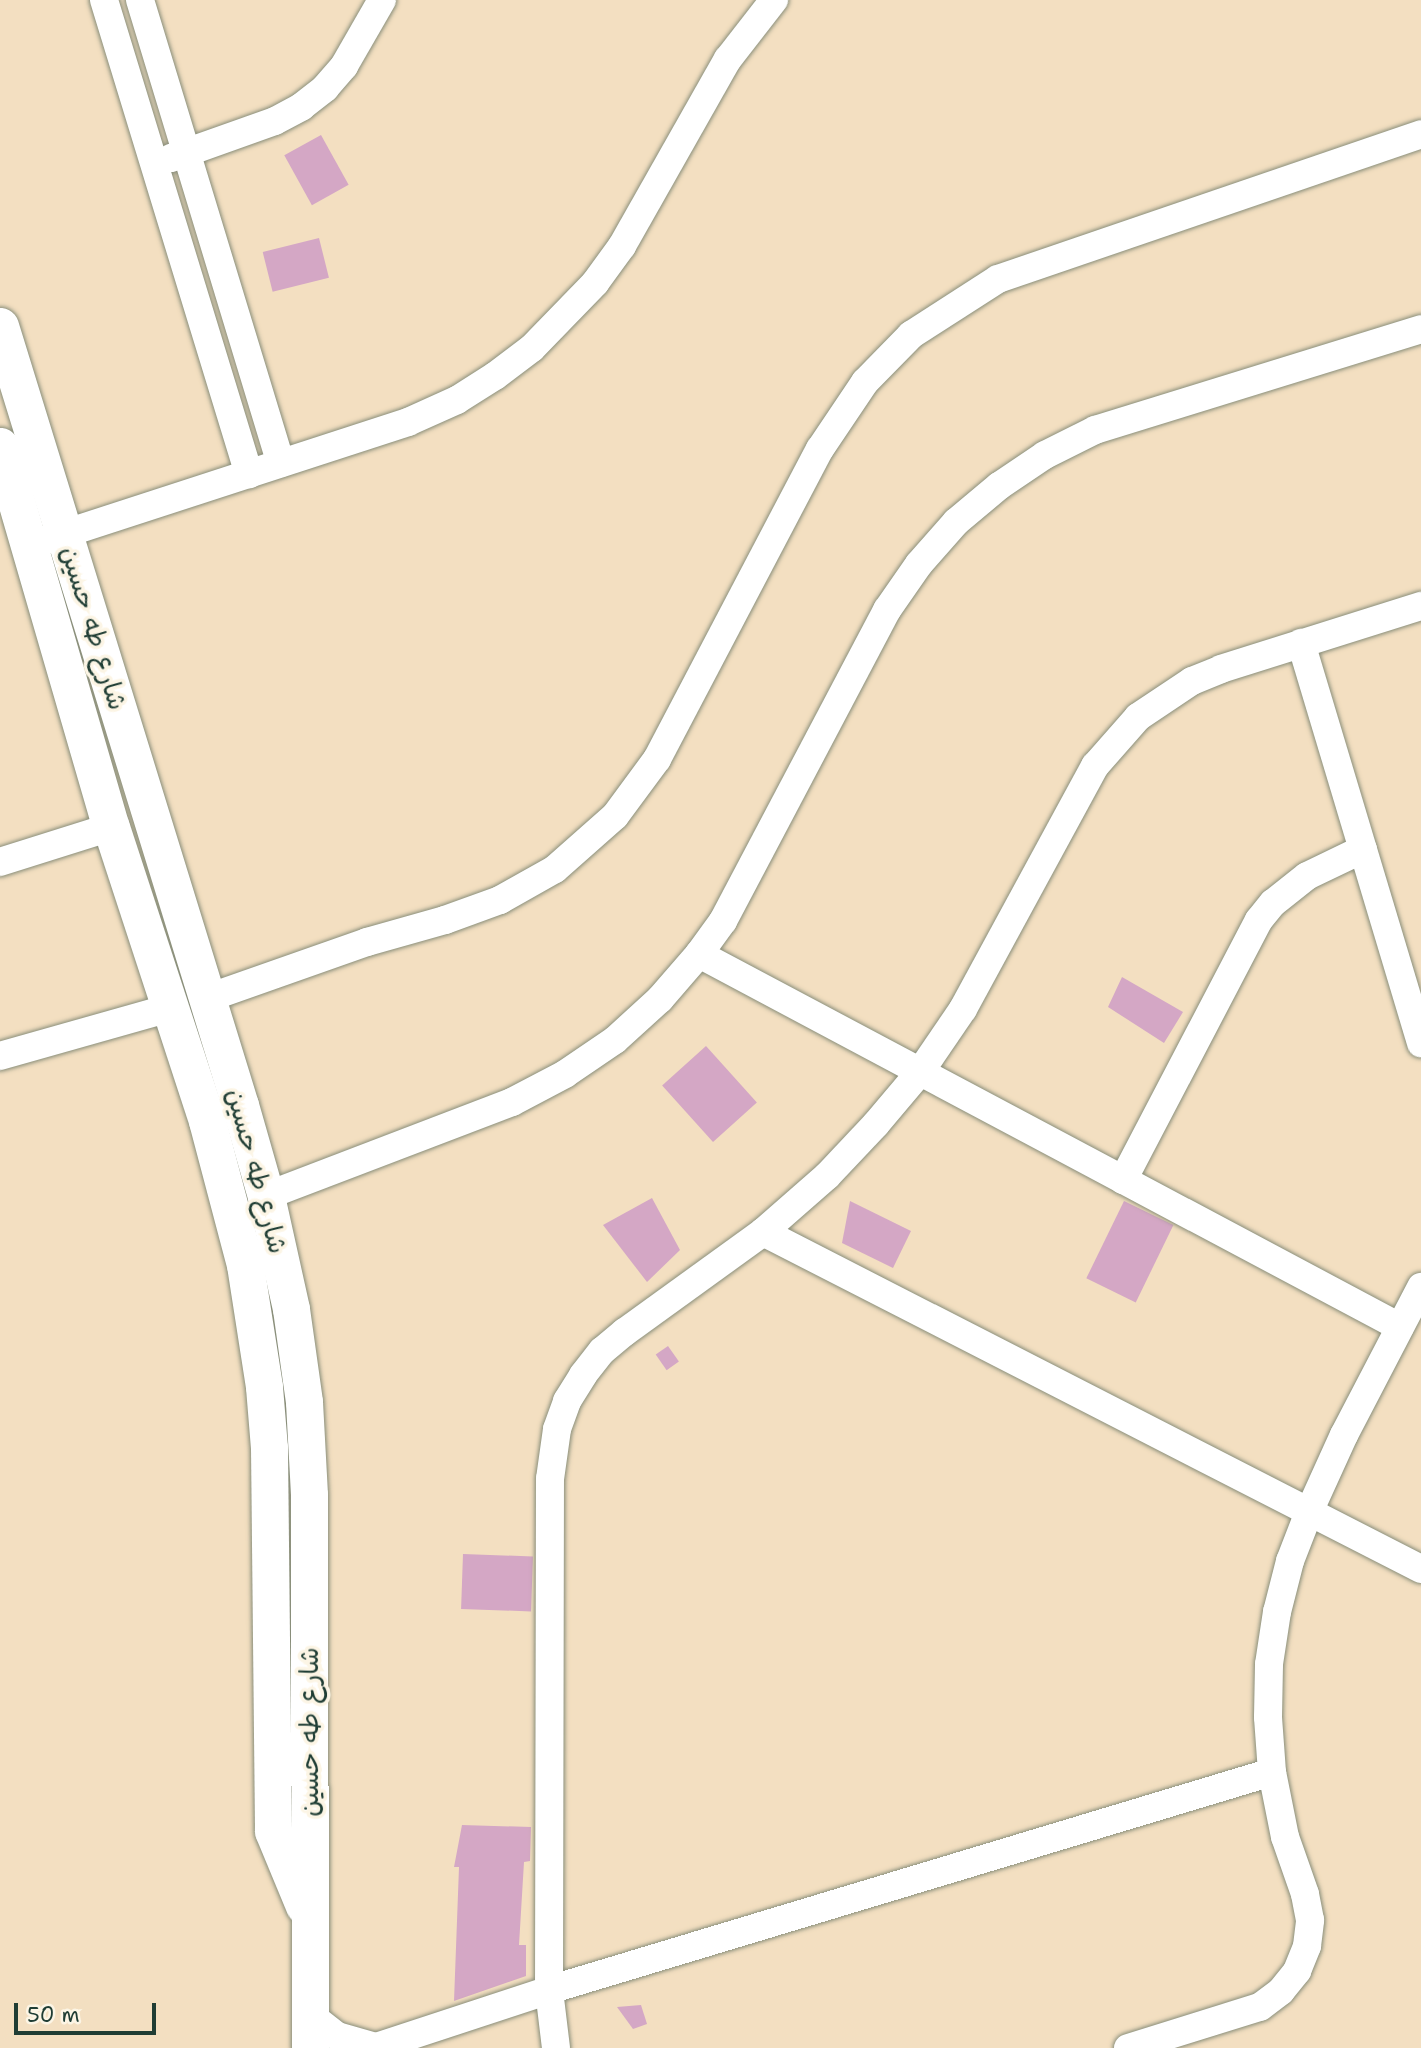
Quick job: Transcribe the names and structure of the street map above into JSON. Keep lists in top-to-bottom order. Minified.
{"streets":{"main road":["شارع طه حسين"]},"scale_bar":"50 m"}
